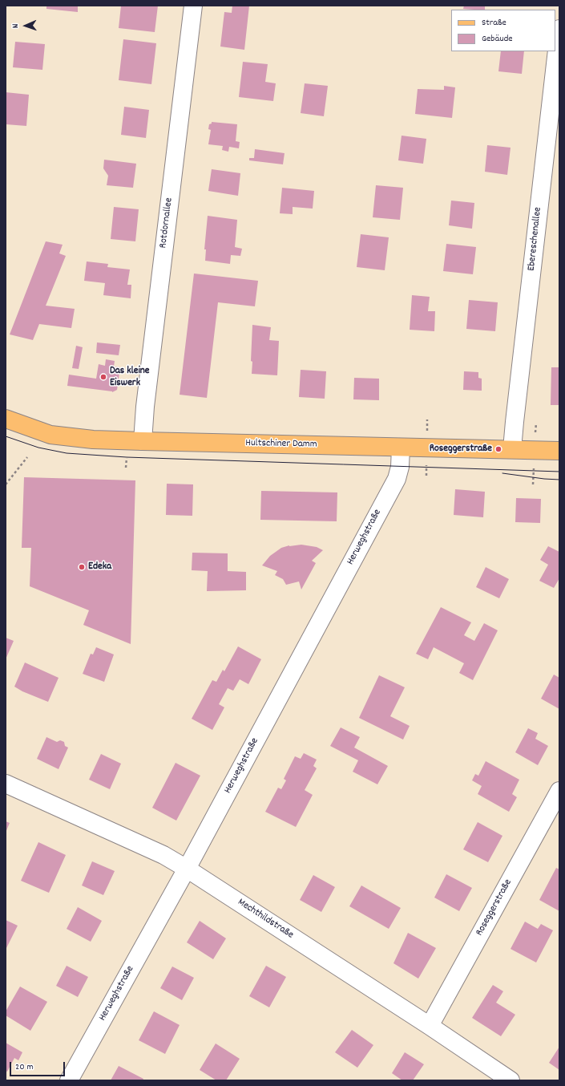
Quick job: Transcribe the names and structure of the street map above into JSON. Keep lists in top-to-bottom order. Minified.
{"streets":{"main road":["Hultschiner Damm"],"street":["Rotdornallee","Ebereschenallee","Herweghstraße","Roseggerstraße","Mechthildstraße"]},"crossings":[["Rotdornallee","Hultschiner Damm"],["Ebereschenallee","Hultschiner Damm"],["Hultschiner Damm","Herweghstraße"],["Herweghstraße","Mechthildstraße"],["Roseggerstraße","Mechthildstraße"]],"places":["Das kleine Eiswerk","Roseggerstraße","Edeka"],"legend":["Straße","Gebäude"],"scale_bar":"20 m","north":"left"}
